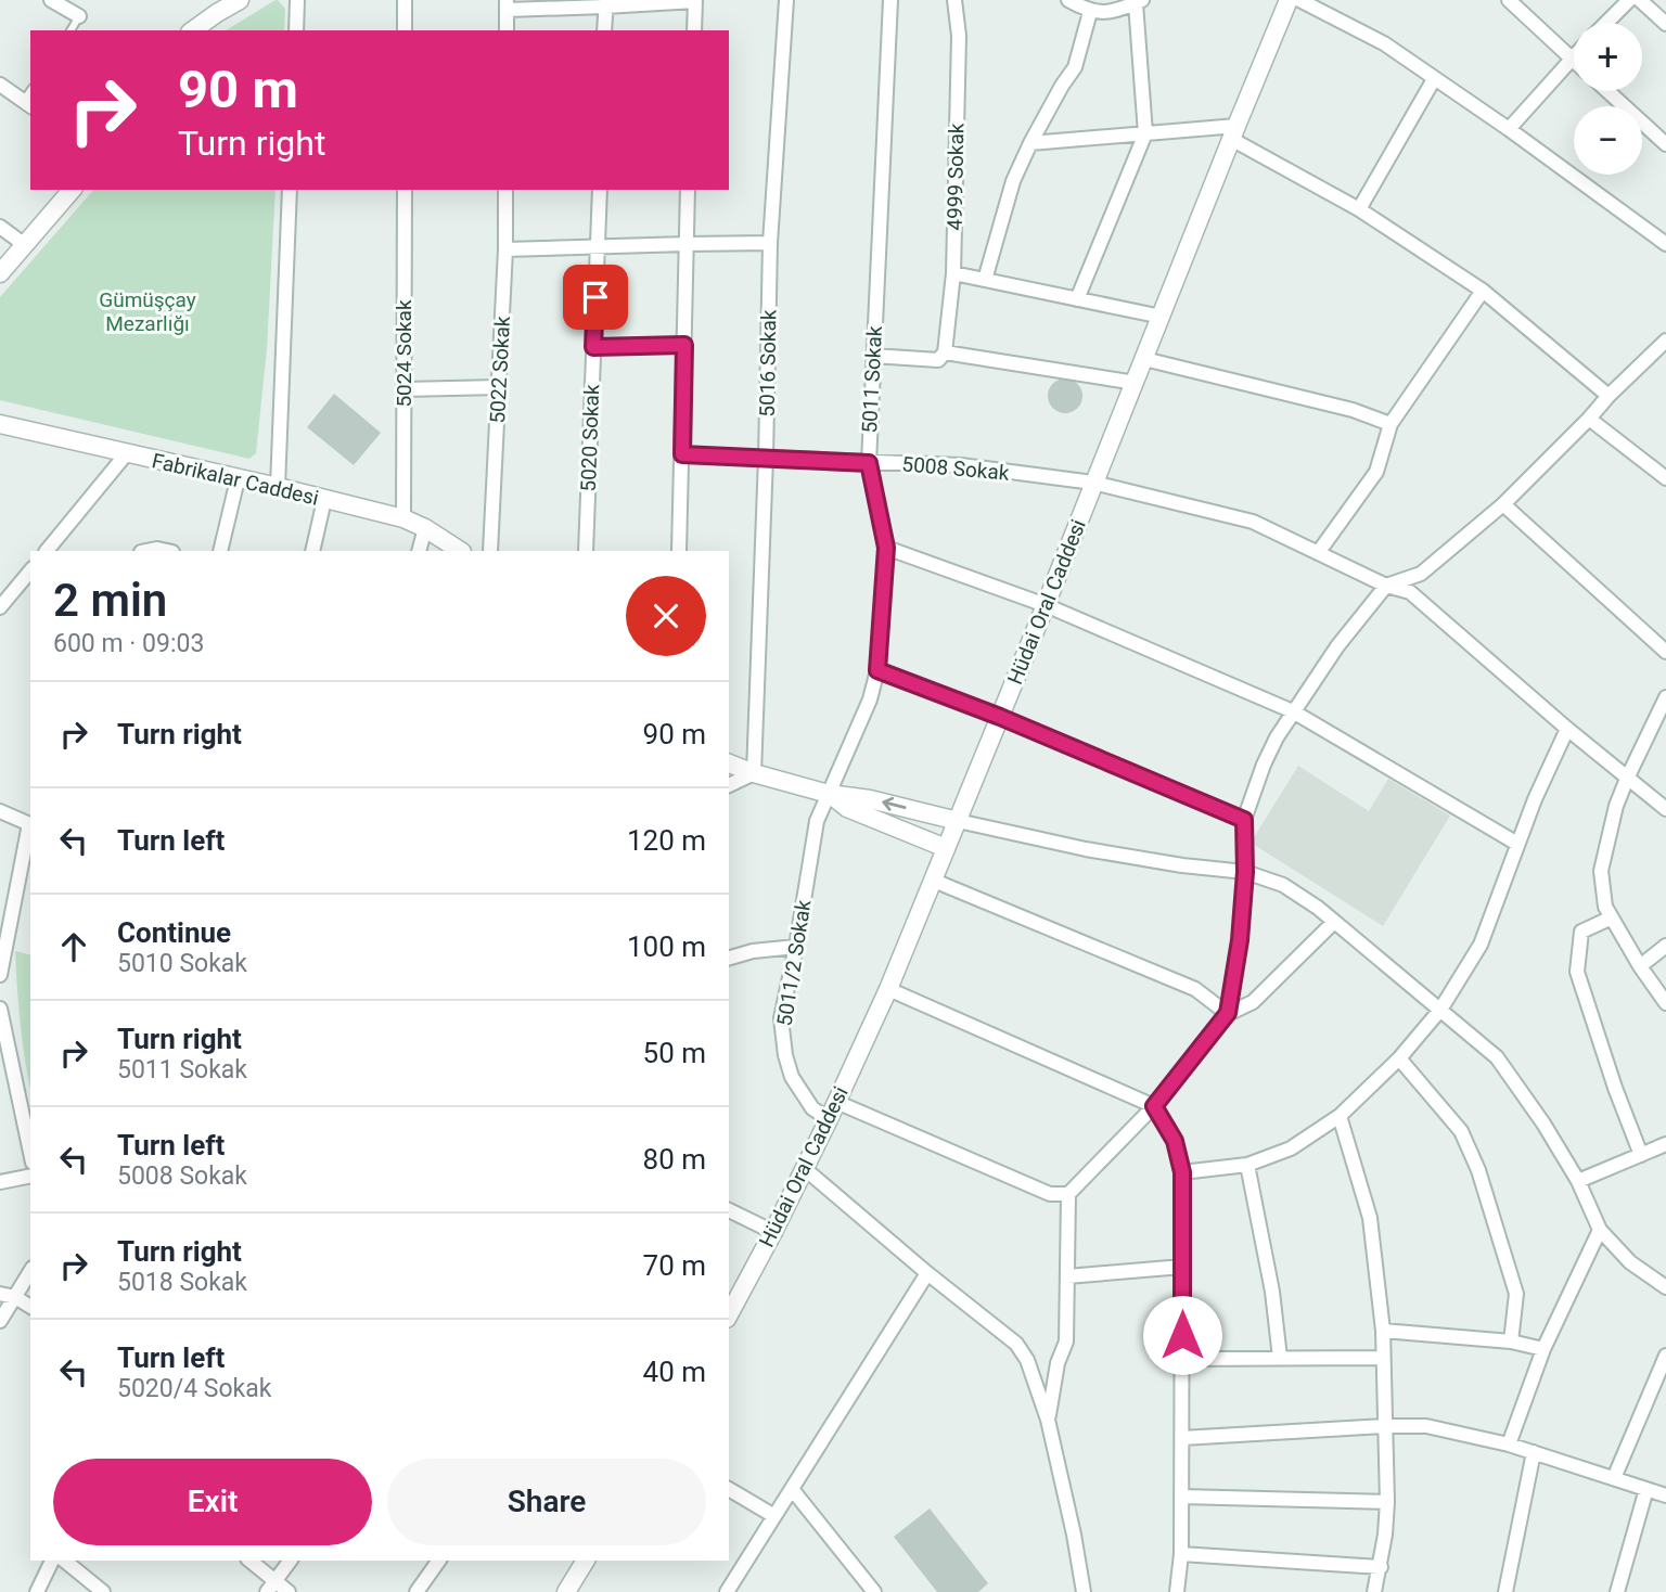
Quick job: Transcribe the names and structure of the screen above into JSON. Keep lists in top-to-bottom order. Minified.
{"streets":{"street":["4999 Sokak","5024 Sokak","5016 Sokak","5022 Sokak","5011 Sokak","5020 Sokak","5008 Sokak","Fabrikalar Caddesi","Hüdai Oral Caddesi","5011/2 Sokak"]},"crossings":[["5024 Sokak","Fabrikalar Caddesi"],["5016 Sokak","5008 Sokak"],["5011 Sokak","5008 Sokak"],["5011 Sokak","5011/2 Sokak"],["5008 Sokak","Hüdai Oral Caddesi"],["Hüdai Oral Caddesi","5011/2 Sokak"]],"parks":["Gümüşçay Mezarlığı"],"page":{"map_buttons":["+","−"],"turn":["90 m","Turn right"],"heading":["2 min","600 m · 09:03"],"list":[{"name":"Turn right","value":"90 m"},{"name":"Turn left","value":"120 m"},{"name":"Continue","note":"5010 Sokak","value":"100 m"},{"name":"Turn right","note":"5011 Sokak","value":"50 m"},{"name":"Turn left","note":"5008 Sokak","value":"80 m"},{"name":"Turn right","note":"5018 Sokak","value":"70 m"},{"name":"Turn left","note":"5020/4 Sokak","value":"40 m"}],"buttons":["Exit","Share"]}}
